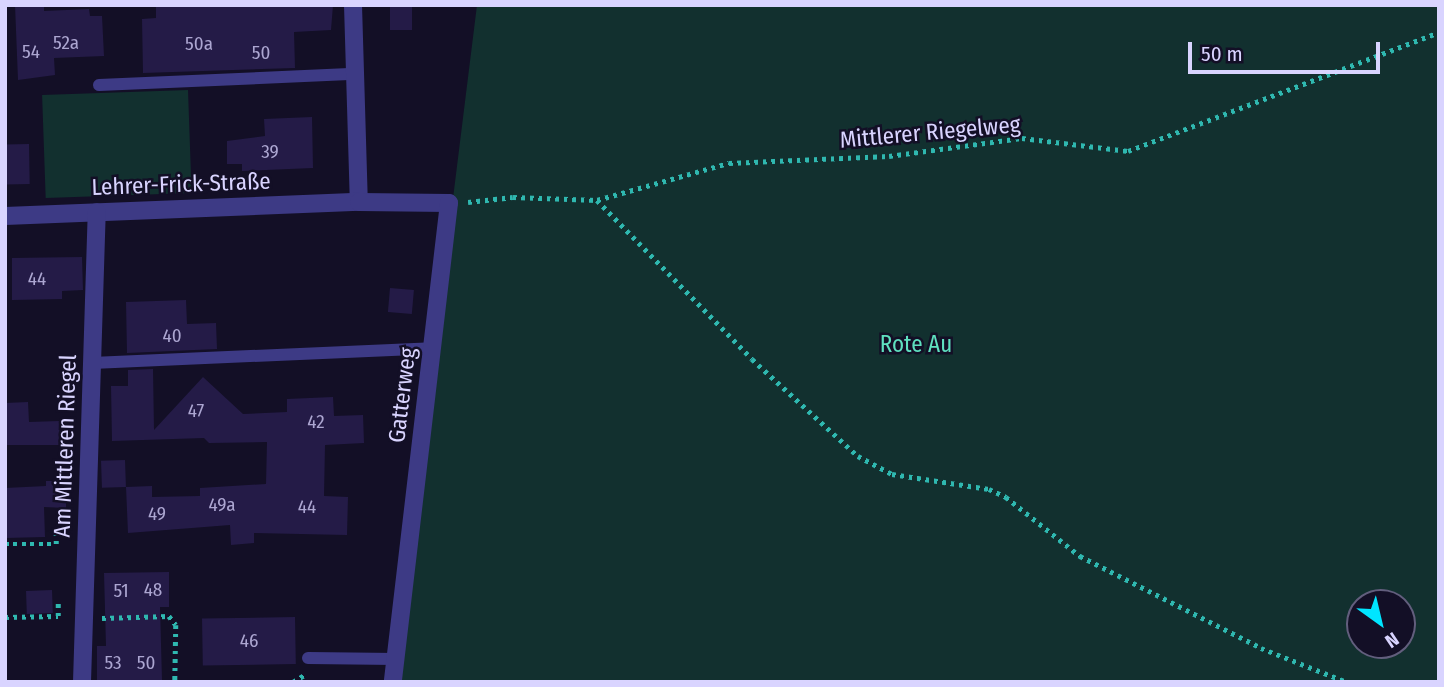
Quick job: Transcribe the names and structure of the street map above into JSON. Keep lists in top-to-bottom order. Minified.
{"streets":{"street":["Lehrer-Frick-Straße","Gatterweg","Am Mittleren Riegel"],"path":["Mittlerer Riegelweg"]},"crossings":[["Mittlerer Riegelweg","Gatterweg"],["Lehrer-Frick-Straße","Am Mittleren Riegel"]],"parks":["Rote Au"],"house_numbers":["52a","50a","54","50","39","44","40","47","42","49a","44","49","48","51","46","53","50"],"scale_bar":"50 m","north":"bottom right"}
